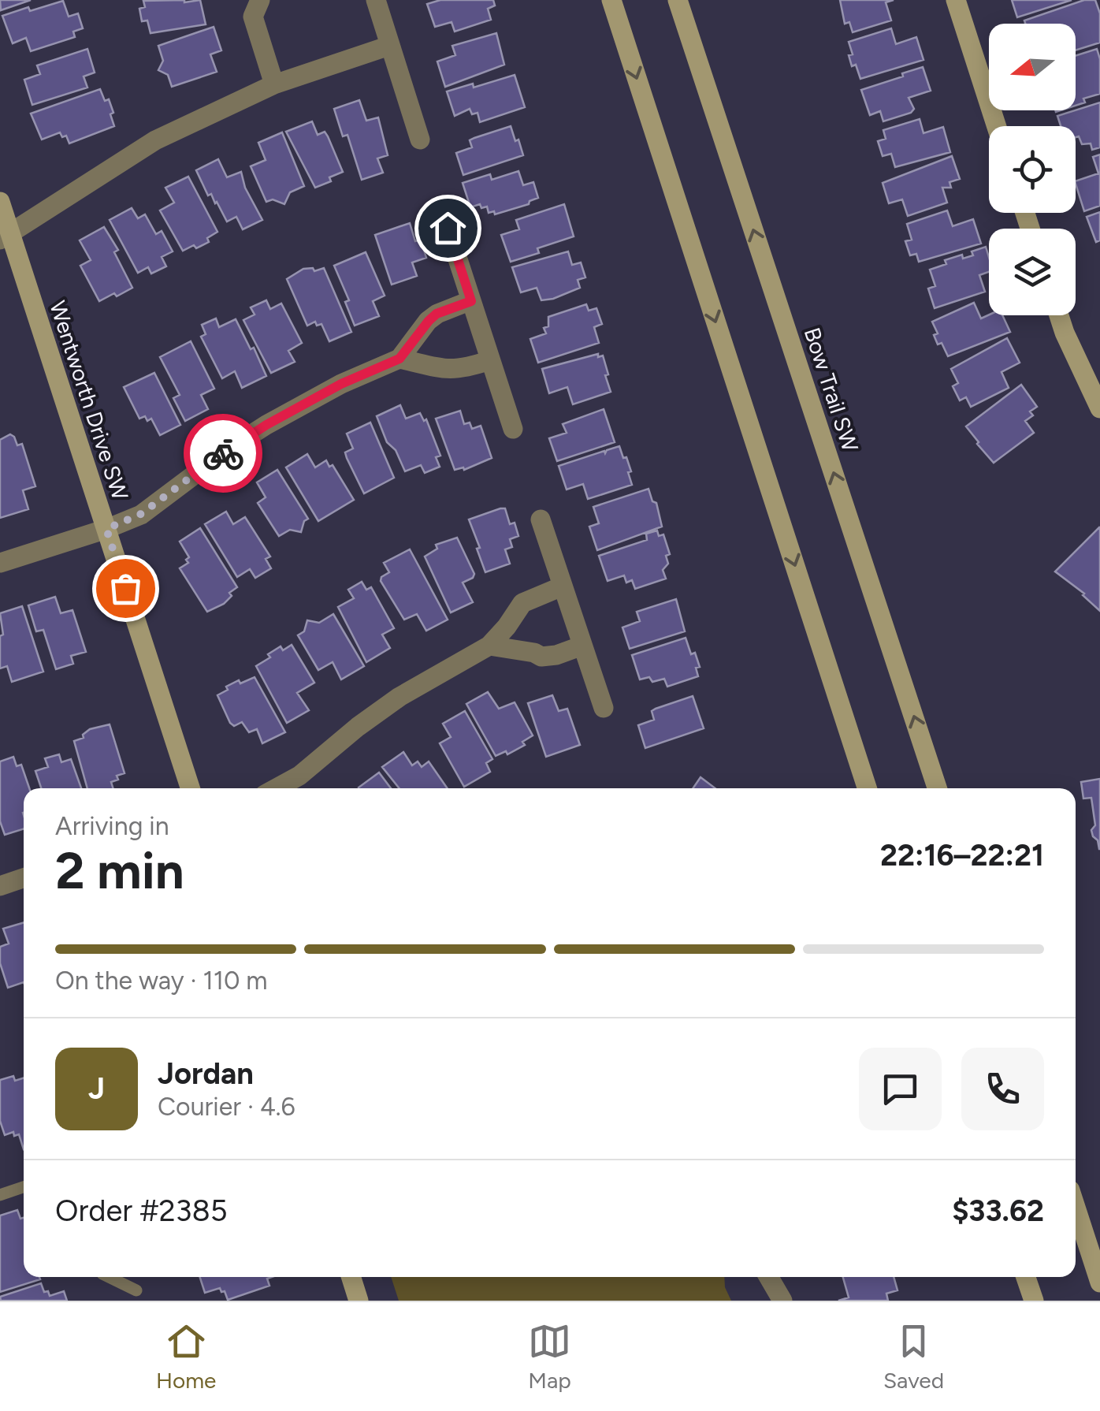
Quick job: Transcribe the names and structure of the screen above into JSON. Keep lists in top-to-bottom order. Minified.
{"streets":{"main road":["Bow Trail SW","Wentworth Drive SW"]},"north":"left","page":{"heading":["2 min","Arriving in","22:16–22:21"],"panel":["Jordan","Courier · 4.6","Order #2385","$33.62"],"bar":"On the way · 110 m","round":"J","tabs":["Home","Map","Saved"]}}
